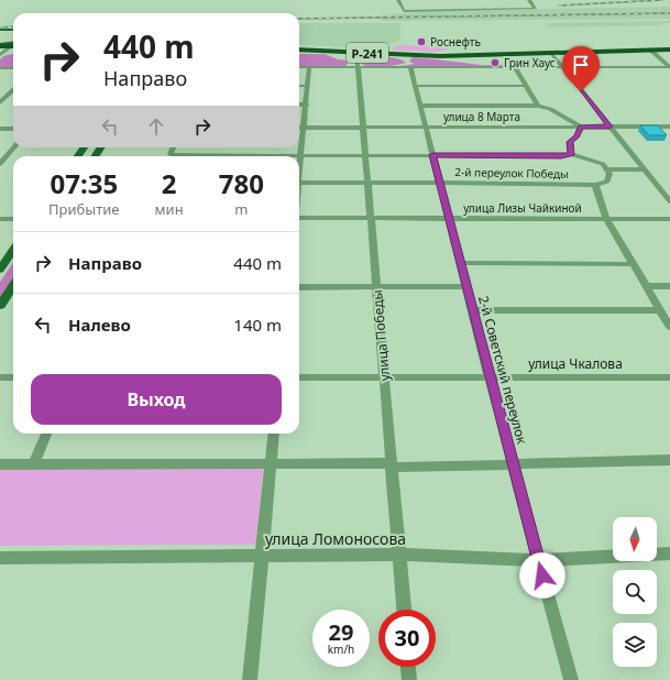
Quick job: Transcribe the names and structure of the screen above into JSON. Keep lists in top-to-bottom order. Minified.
{"streets":{"highway":["Р-241"],"street":["улица 8 Марта","2-й переулок Победы","улица Лизы Чайкиной","улица Победы","улица Чкалова","2-й Советский переулок","улица Ломоносова"]},"crossings":[["Р-241","улица Победы"],["улица 8 Марта","улица Победы"],["улица 8 Марта","2-й Советский переулок"],["2-й переулок Победы","улица Победы"],["2-й переулок Победы","2-й Советский переулок"],["улица Лизы Чайкиной","улица Победы"],["улица Лизы Чайкиной","2-й Советский переулок"],["улица Победы","улица Чкалова"],["улица Победы","улица Ломоносова"],["улица Чкалова","2-й Советский переулок"],["2-й Советский переулок","улица Ломоносова"]],"places":["Роснефть","Грин Хаус"],"north":"bottom","page":{"turn":["440 m","Направо"],"eta":["07:35","Прибытие","2","мин","780","m"],"list":[{"name":"Направо","value":"440 m"},{"name":"Налево","value":"140 m"}],"buttons":"Выход","speed":"29 km/h","limit":"30"}}
